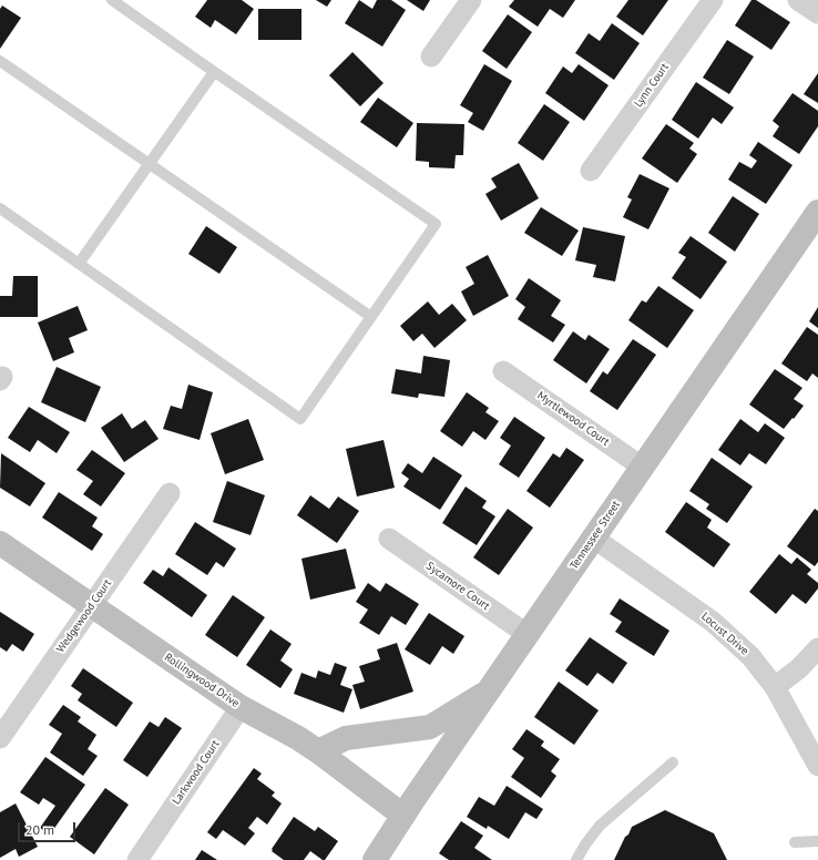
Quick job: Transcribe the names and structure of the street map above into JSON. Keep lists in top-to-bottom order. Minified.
{"streets":{"main road":["Tennessee Street","Rollingwood Drive"],"street":["Lynn Court","Myrtlewood Court","Sycamore Court","Wedgewood Court","Locust Drive","Larkwood Court"]},"crossings":[["Myrtlewood Court","Tennessee Street"],["Tennessee Street","Sycamore Court"],["Tennessee Street","Locust Drive"],["Tennessee Street","Rollingwood Drive"],["Wedgewood Court","Rollingwood Drive"],["Rollingwood Drive","Larkwood Court"]],"scale_bar":"20 m"}
